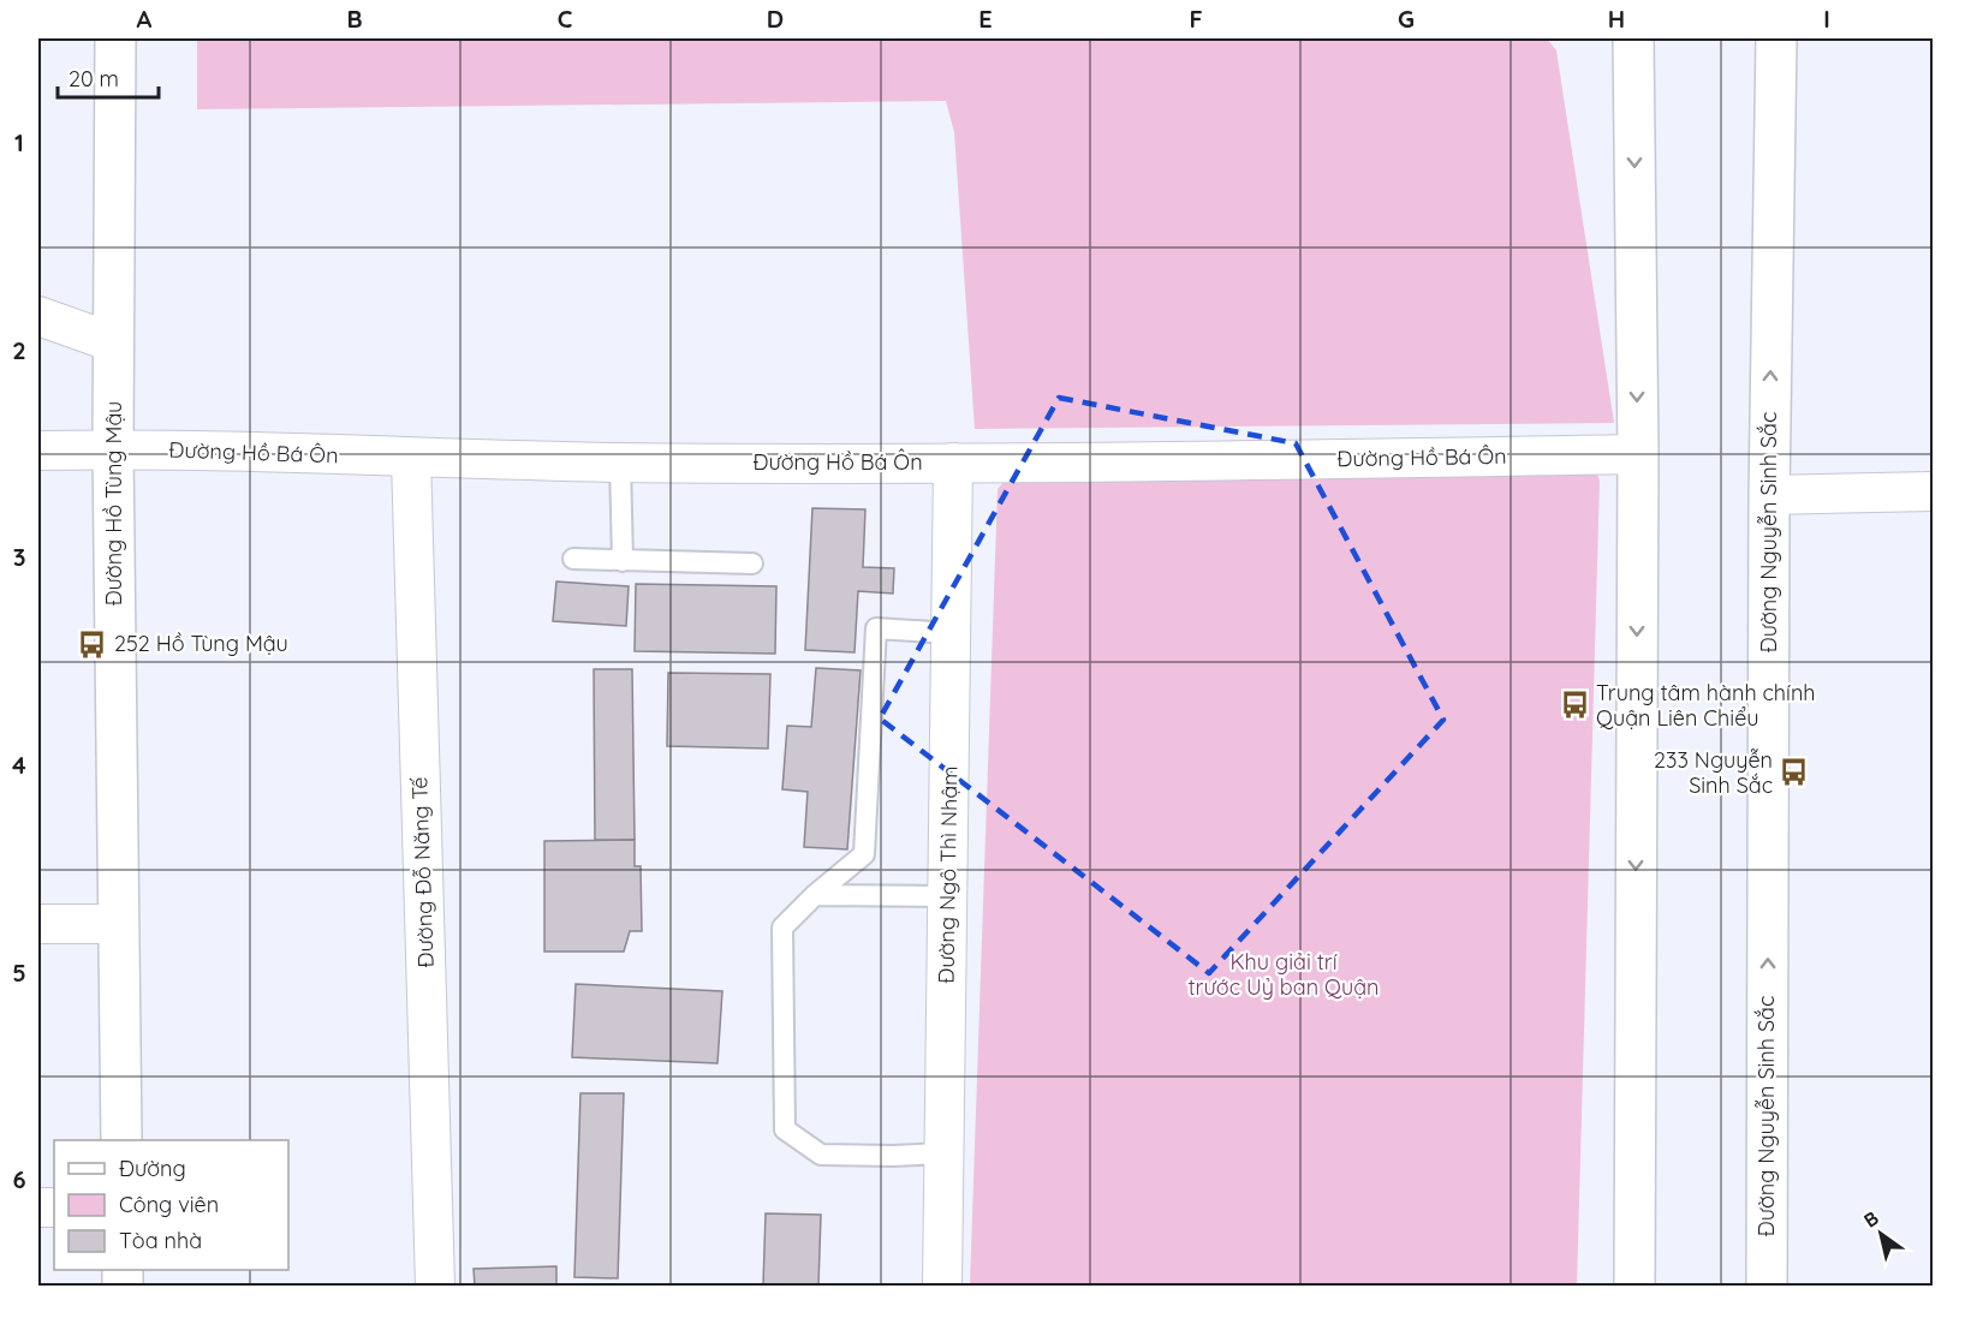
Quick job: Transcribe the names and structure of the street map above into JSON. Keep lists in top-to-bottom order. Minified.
{"streets":{"main road":["Đường Hồ Tùng Mậu","Đường Nguyễn Sinh Sắc"],"street":["Đường Hồ Bá Ôn","Đường Đỗ Năng Tế","Đường Ngô Thì Nhậm"]},"crossings":[["Đường Hồ Bá Ôn","Đường Hồ Tùng Mậu"],["Đường Hồ Bá Ôn","Đường Đỗ Năng Tế"],["Đường Hồ Bá Ôn","Đường Ngô Thì Nhậm"]],"parks":["Khu giải trí trước Uỷ ban Quận"],"places":{"bus stop":["252 Hồ Tùng Mậu","Trung tâm hành chính Quận Liên Chiểu","233 Nguyễn Sinh Sắc"]},"legend":["Đường","Công viên","Tòa nhà"],"scale_bar":"20 m","north":"top left","grid":{"columns":["A","B","C","D","E","F","G","H","I"],"rows":["1","2","3","4","5","6"]}}
